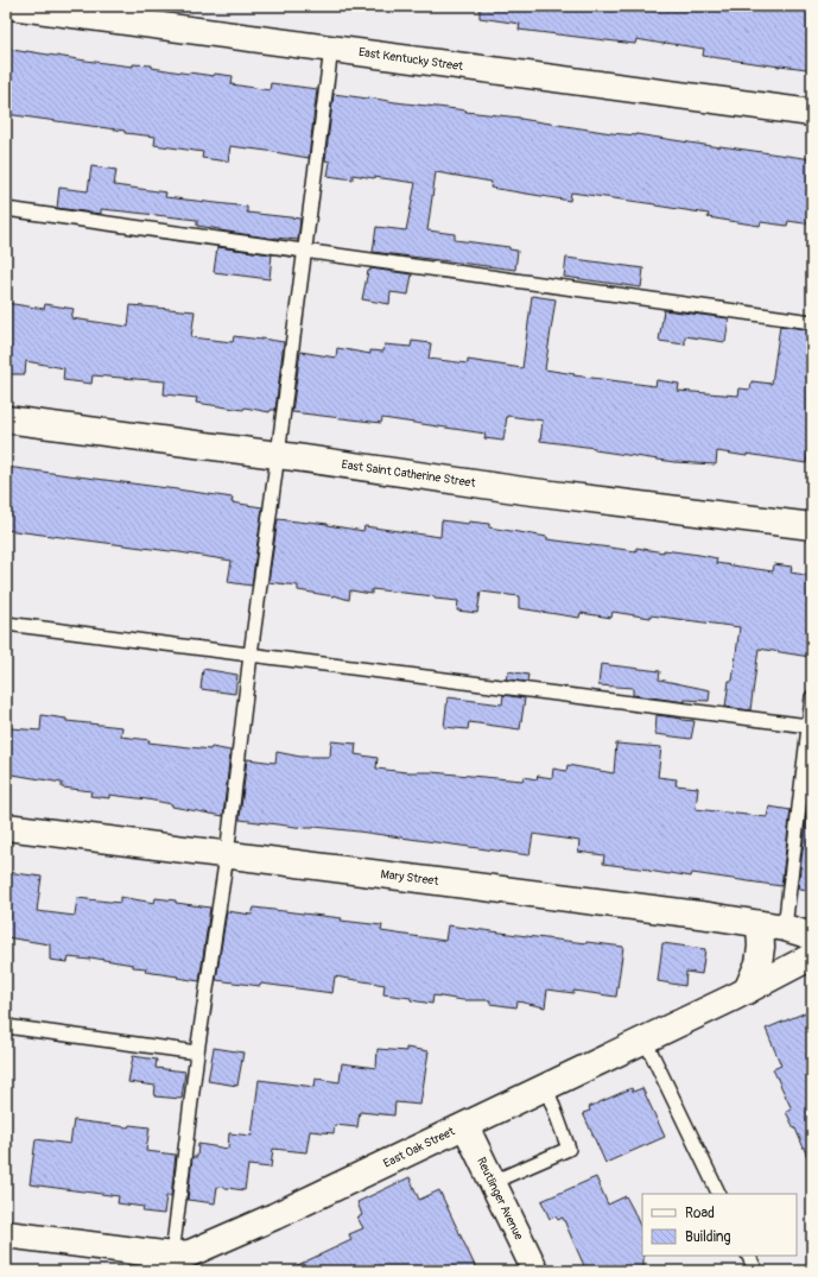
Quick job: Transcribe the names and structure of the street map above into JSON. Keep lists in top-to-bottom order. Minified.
{"streets":{"street":["East Kentucky Street","East Saint Catherine Street","Mary Street","East Oak Street","Reutlinger Avenue"]},"crossings":[["East Oak Street","Reutlinger Avenue"]],"legend":["Road","Building"]}
